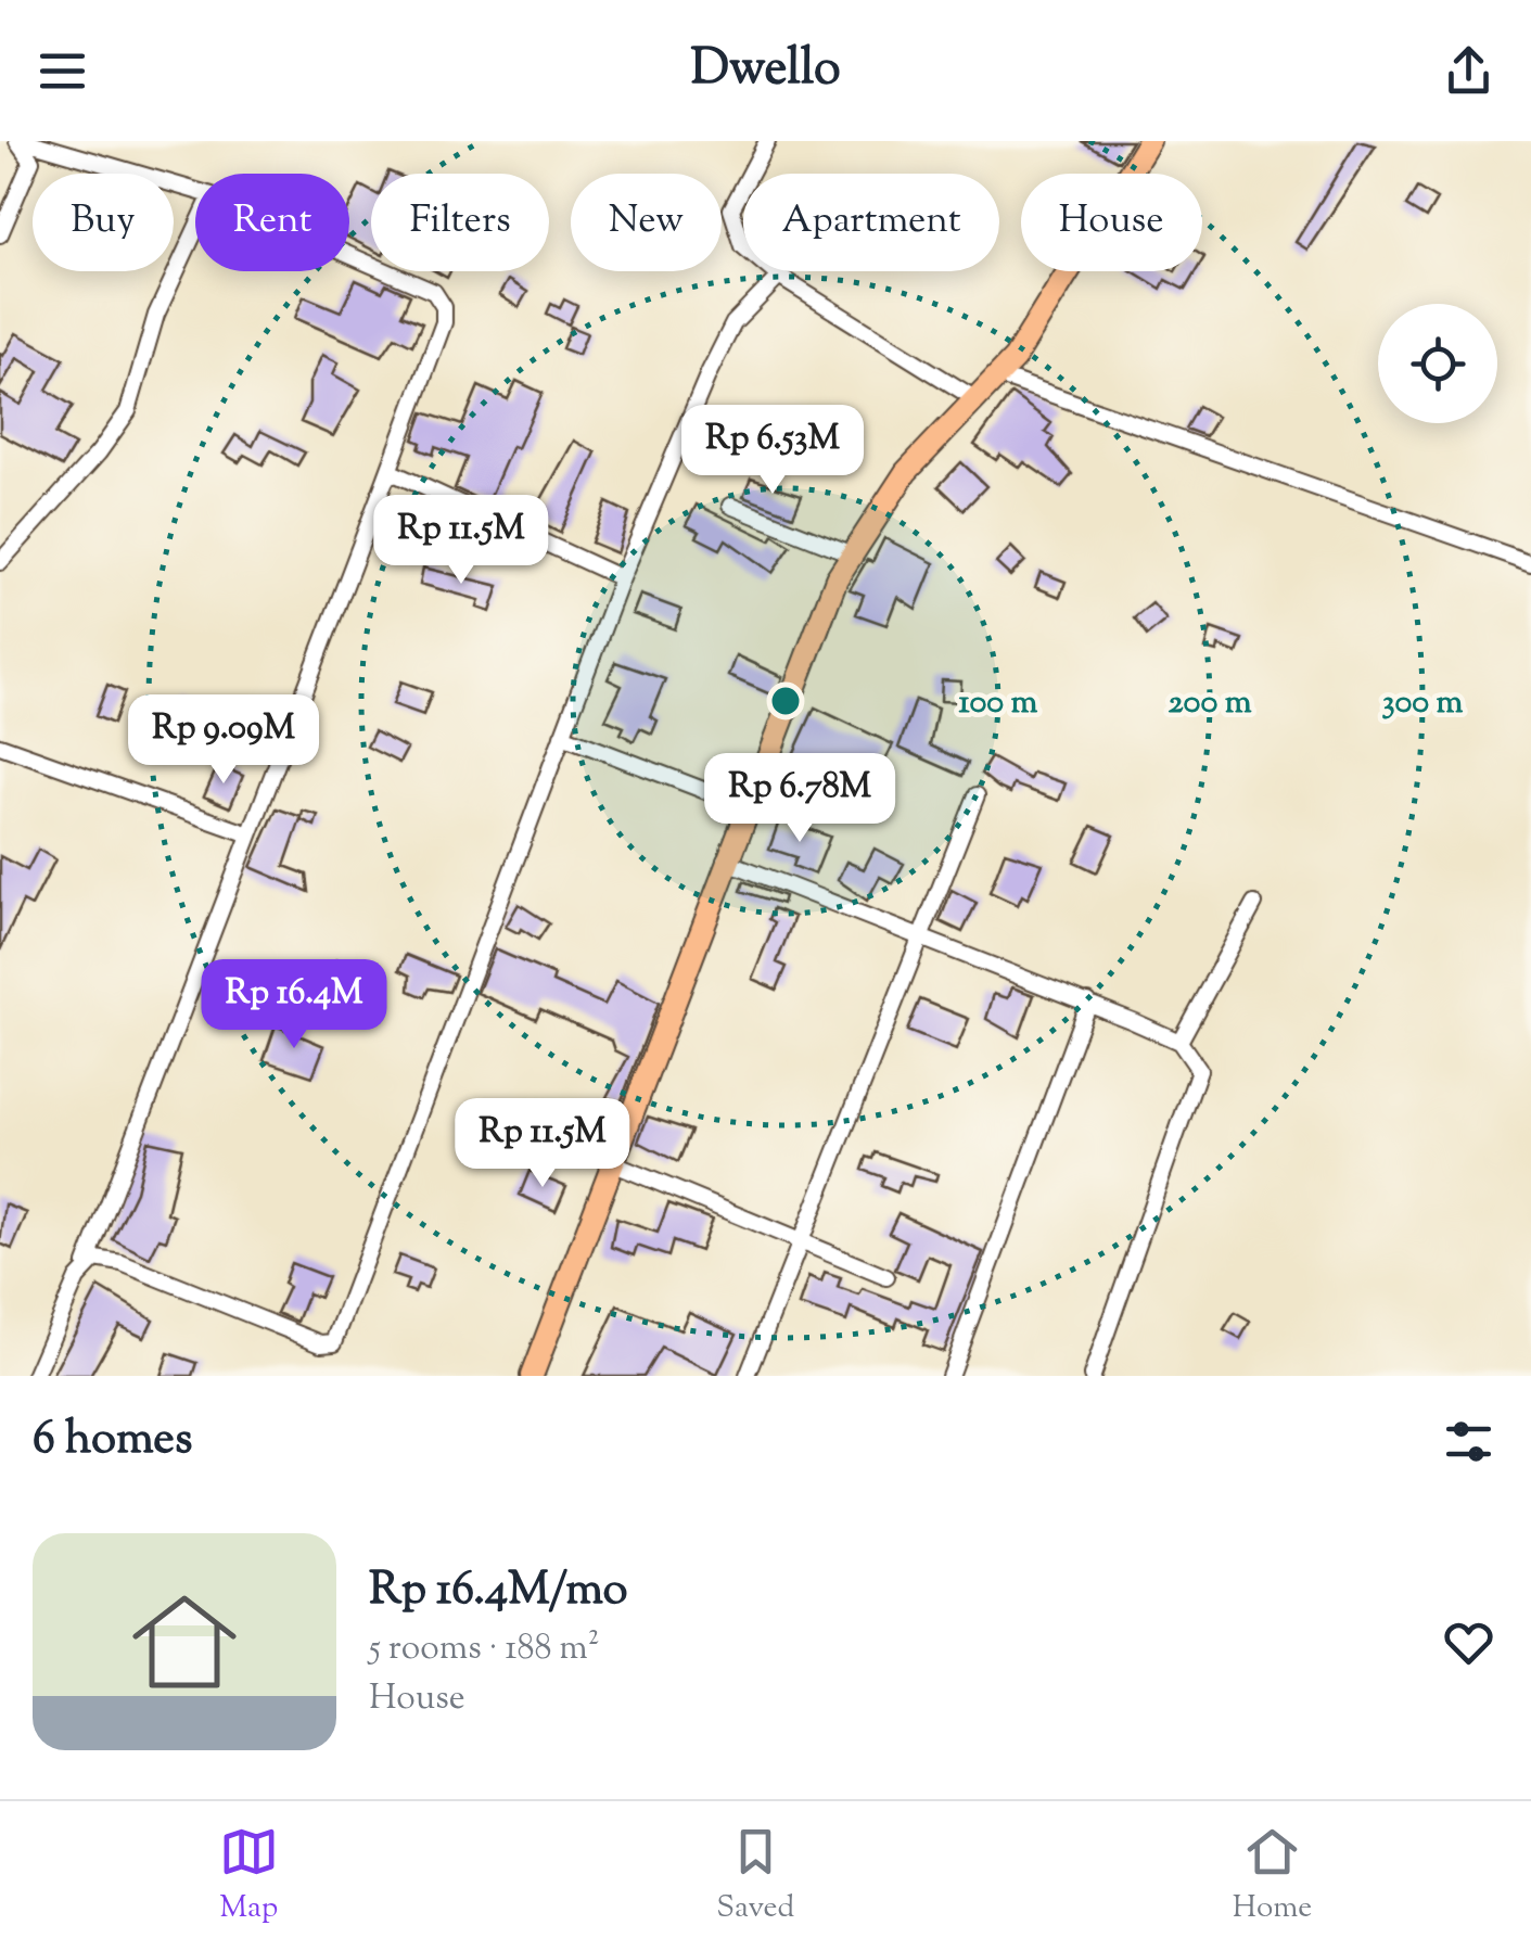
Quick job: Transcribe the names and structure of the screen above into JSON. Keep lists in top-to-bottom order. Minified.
{"page":{"header":"Dwello","chip":["Buy","Rent","Filters","New","Apartment","House"],"price":["Rp 6.53M","Rp 11.5M","Rp 9.09M","Rp 6.78M","Rp 16.4M","Rp 11.5M"],"heading":"6 homes","list":[{"name":"Rp 16.4M/mo","note":"5 rooms · 188 m² · House"}],"tabs":["Map","Saved","Home"]},"rings":["100 m","200 m","300 m"]}
